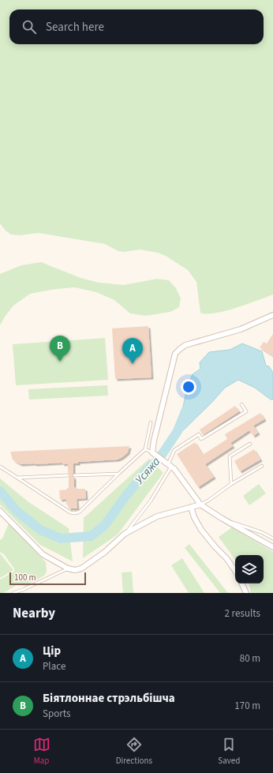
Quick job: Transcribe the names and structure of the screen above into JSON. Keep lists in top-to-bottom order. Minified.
{"water":["Усяжа"],"scale_bar":"100 m","page":{"search":"Search here","pins":["B","A"],"scale":"100 m","heading":["Nearby","2 results"],"list":[{"mark":"A","name":"Цір","note":"Place","value":"80 m"},{"mark":"B","name":"Біятлоннае стрэльбішча","note":"Sports","value":"170 m"}],"nav":["Map","Directions","Saved"]}}
